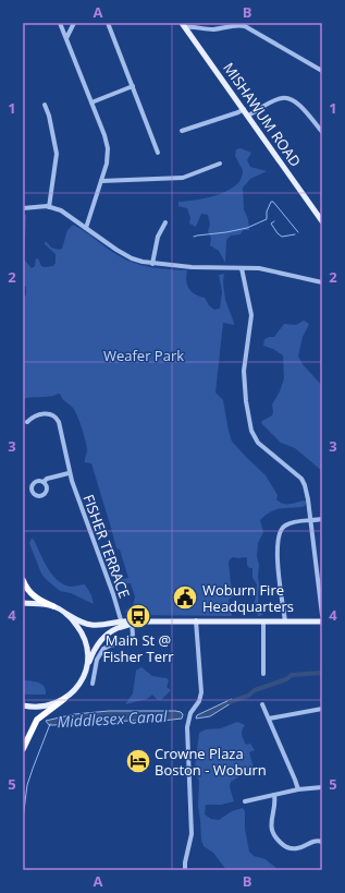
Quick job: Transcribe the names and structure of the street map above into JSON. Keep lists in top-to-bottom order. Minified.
{"streets":{"main road":["MISHAWUM ROAD"],"street":["FISHER TERRACE"]},"water":["Middlesex Canal"],"parks":["Weafer Park"],"places":{"public building":["Woburn Fire Headquarters"],"bus stop":["Main St @ Fisher Terr"],"hotel":["Crowne Plaza Boston - Woburn"]},"grid":{"columns":["A","B"],"rows":["1","2","3","4","5"]}}
